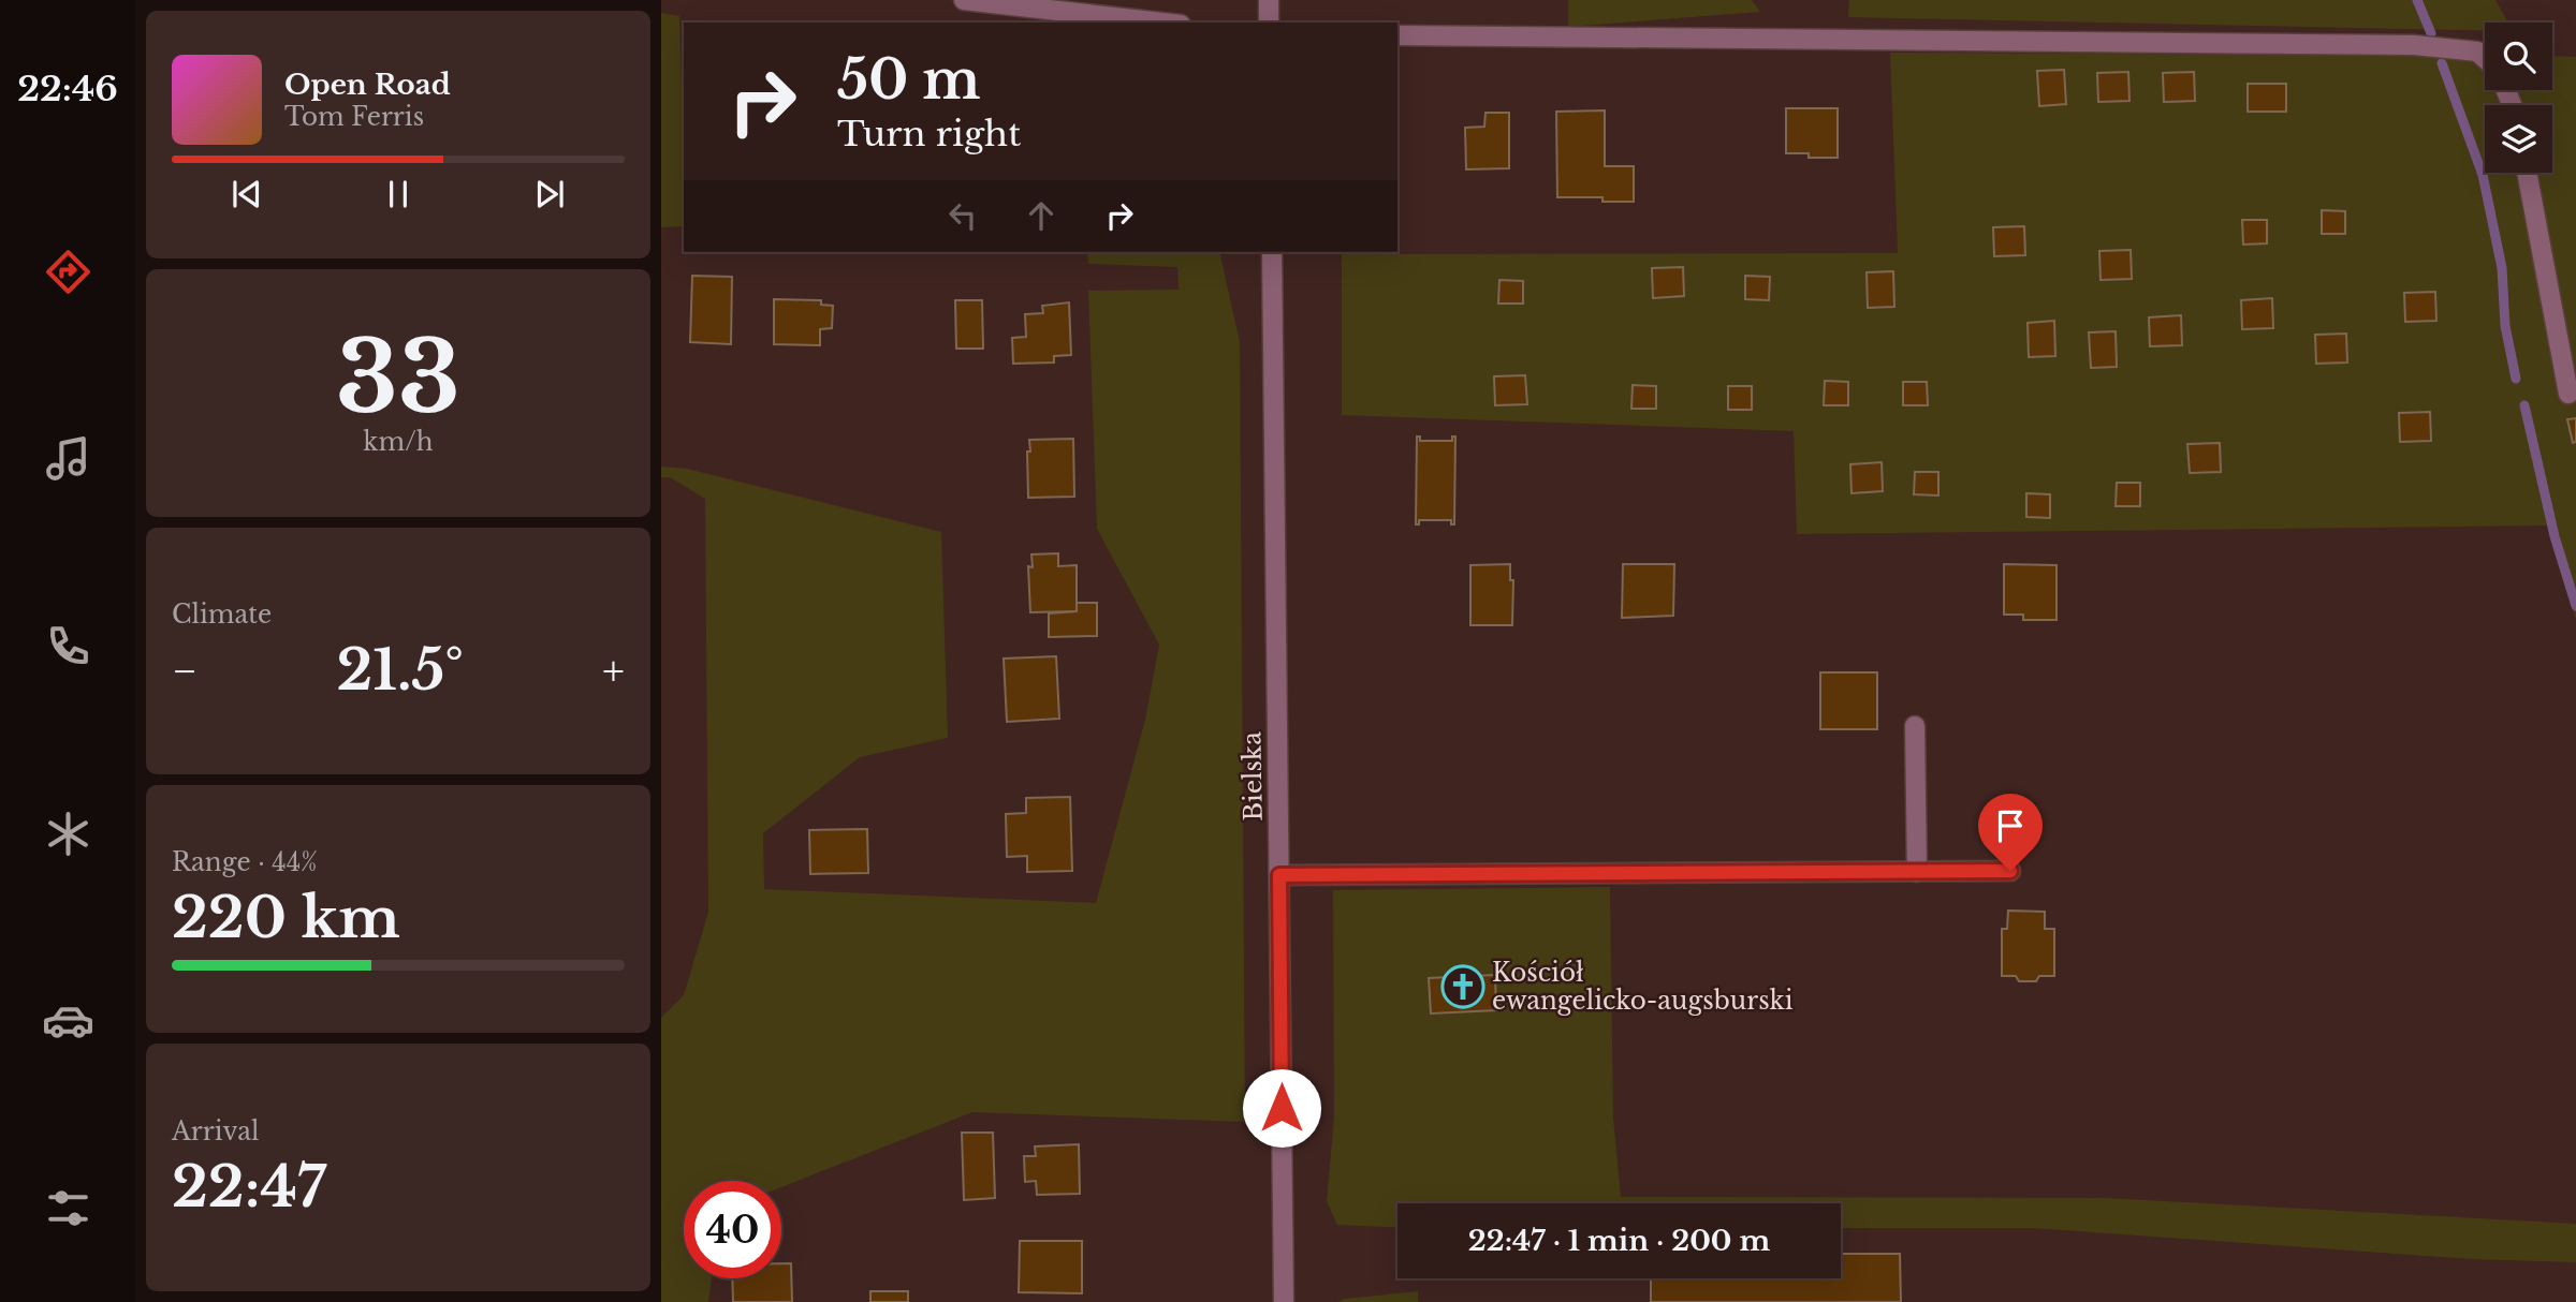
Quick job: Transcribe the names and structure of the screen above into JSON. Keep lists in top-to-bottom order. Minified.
{"streets":{"street":["Bielska"]},"places":{"church":["Kościół ewangelicko-augsburski"]},"page":{"tabs":"22:46","turn":["50 m","Turn right"],"song":["Open Road","Tom Ferris"],"tile":[["33","km/h"],"Climate",["Range · 44%","220 km"],["Arrival","22:47"]],"heat":["−","21.5°","+"],"limit":"40","trip":"22:47 · 1 min · 200 m"}}
